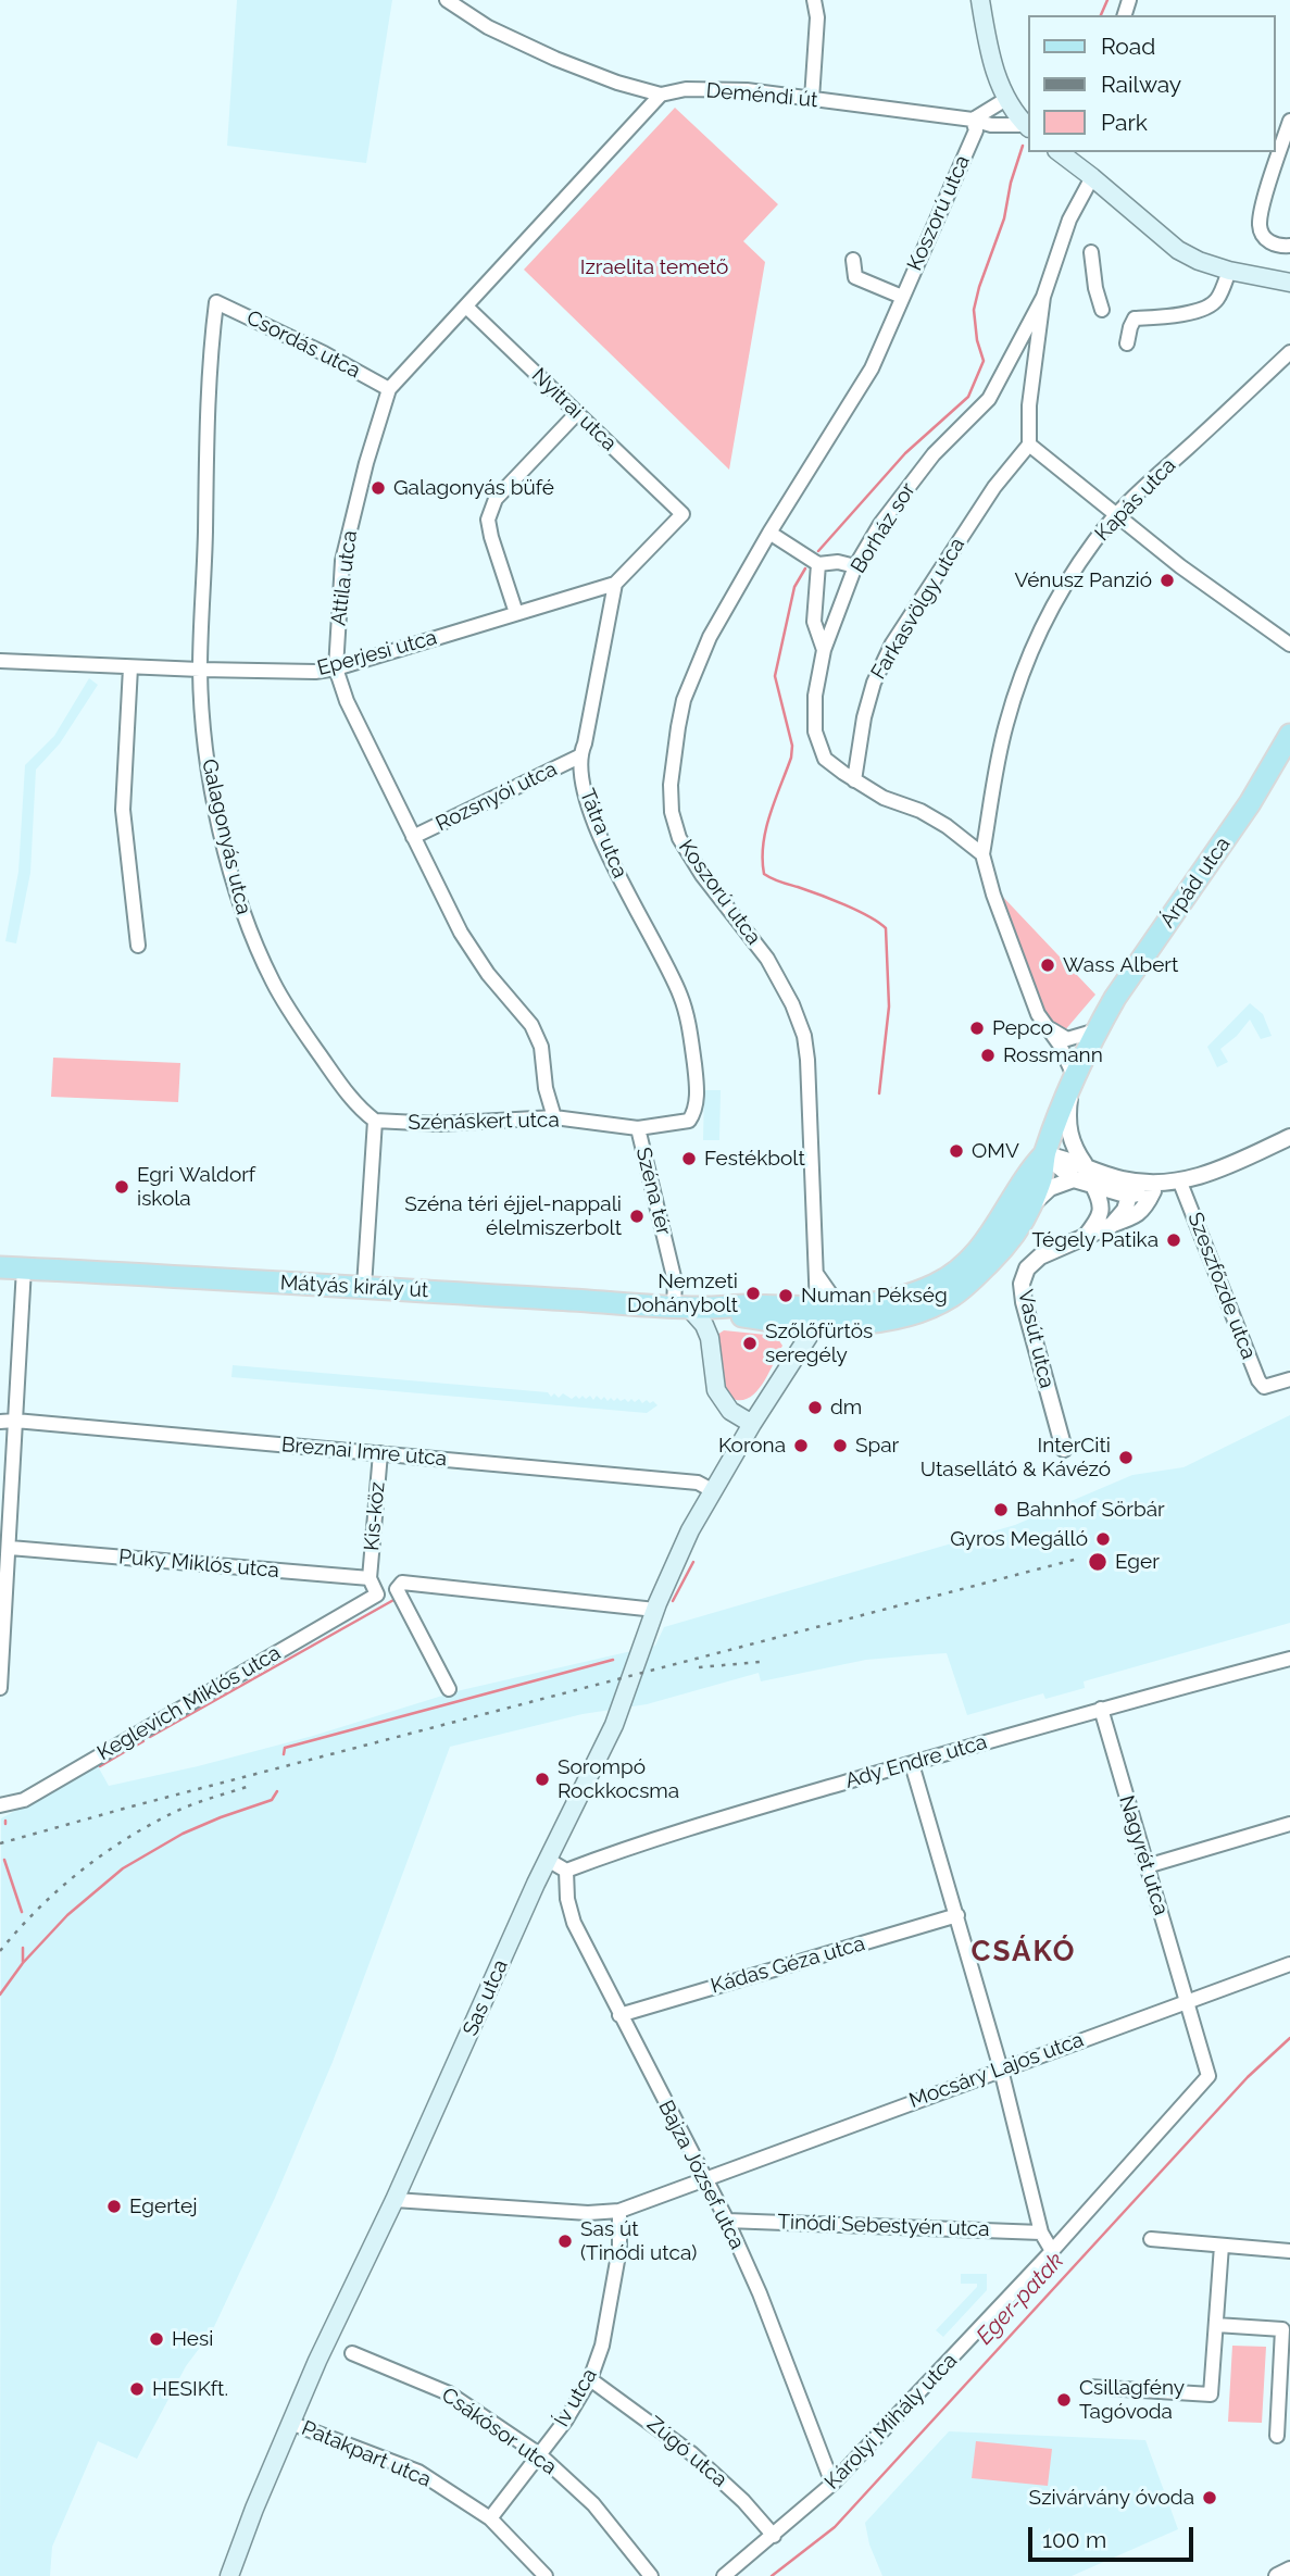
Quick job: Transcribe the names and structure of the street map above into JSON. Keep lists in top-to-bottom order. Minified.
{"streets":{"main road":["Árpád utca","Mátyás király út","Sas utca"],"street":["Deméndi út","Koszorú utca","Csordás utca","Nyitrai utca","Kapás utca","Borház sor","Attila utca","Farkasvölgy utca","Eperjesi utca","Rozsnyói utca","Tátra utca","Galagonyás utca","Szénáskert utca","Széna tér","Szeszfőzde utca","Vasút utca","Breznai Imre utca","Kis-köz","Puky Miklós utca","Keglevich Miklós utca","Ady Endre utca","Nagyrét utca","Kádas Géza utca","Mocsáry Lajos utca","Bajza József utca","Tinódi Sebestyén utca","Ív utca","Károlyi Mihály utca","Csákósor utca","Zúgó utca","Patakpart utca"]},"crossings":[["Deméndi út","Koszorú utca"],["Deméndi út","Attila utca"],["Koszorú utca","Mátyás király út"],["Koszorú utca","Sas utca"],["Csordás utca","Attila utca"],["Csordás utca","Galagonyás utca"],["Nyitrai utca","Attila utca"],["Nyitrai utca","Eperjesi utca"],["Nyitrai utca","Tátra utca"],["Borház sor","Farkasvölgy utca"],["Attila utca","Eperjesi utca"],["Attila utca","Rozsnyói utca"],["Attila utca","Szénáskert utca"],["Eperjesi utca","Tátra utca"],["Eperjesi utca","Galagonyás utca"],["Rozsnyói utca","Tátra utca"],["Tátra utca","Széna tér"],["Galagonyás utca","Szénáskert utca"],["Árpád utca","Mátyás király út"],["Szénáskert utca","Széna tér"],["Széna tér","Mátyás király út"],["Mátyás király út","Sas utca"],["Breznai Imre utca","Kis-köz"],["Breznai Imre utca","Sas utca"],["Kis-köz","Puky Miklós utca"],["Kis-köz","Keglevich Miklós utca"],["Puky Miklós utca","Keglevich Miklós utca"],["Ady Endre utca","Nagyrét utca"],["Ady Endre utca","Bajza József utca"],["Nagyrét utca","Mocsáry Lajos utca"],["Nagyrét utca","Károlyi Mihály utca"],["Kádas Géza utca","Bajza József utca"],["Sas utca","Patakpart utca"],["Mocsáry Lajos utca","Bajza József utca"],["Mocsáry Lajos utca","Károlyi Mihály utca"],["Bajza József utca","Tinódi Sebestyén utca"],["Bajza József utca","Károlyi Mihály utca"],["Ív utca","Csákósor utca"],["Ív utca","Zúgó utca"],["Ív utca","Patakpart utca"],["Károlyi Mihály utca","Zúgó utca"]],"districts":["CSÁKÓ"],"water":["Eger-patak"],"parks":["Izraelita temető"],"places":["Galagonyás büfé","Vénusz Panzió","Wass Albert","Pepco","Rossmann","OMV","Festékbolt","Egri Waldorf iskola","Széna téri éjjel-nappali élelmiszerbolt","Tégely Patika","Nemzeti Dohánybolt","Numan Pékség","Szőlőfürtös seregély","dm","Korona","Spar","InterCiti Utasellátó & Kávézó","Bahnhof Sörbár","Gyros Megálló","Eger","Sorompó Rockkocsma","Egertej","Sas út (Tinódi utca)","Hesi","HESIKft.","Csillagfény Tagóvoda","Szivárvány óvoda"],"legend":["Road","Railway","Park"],"scale_bar":"100 m"}
